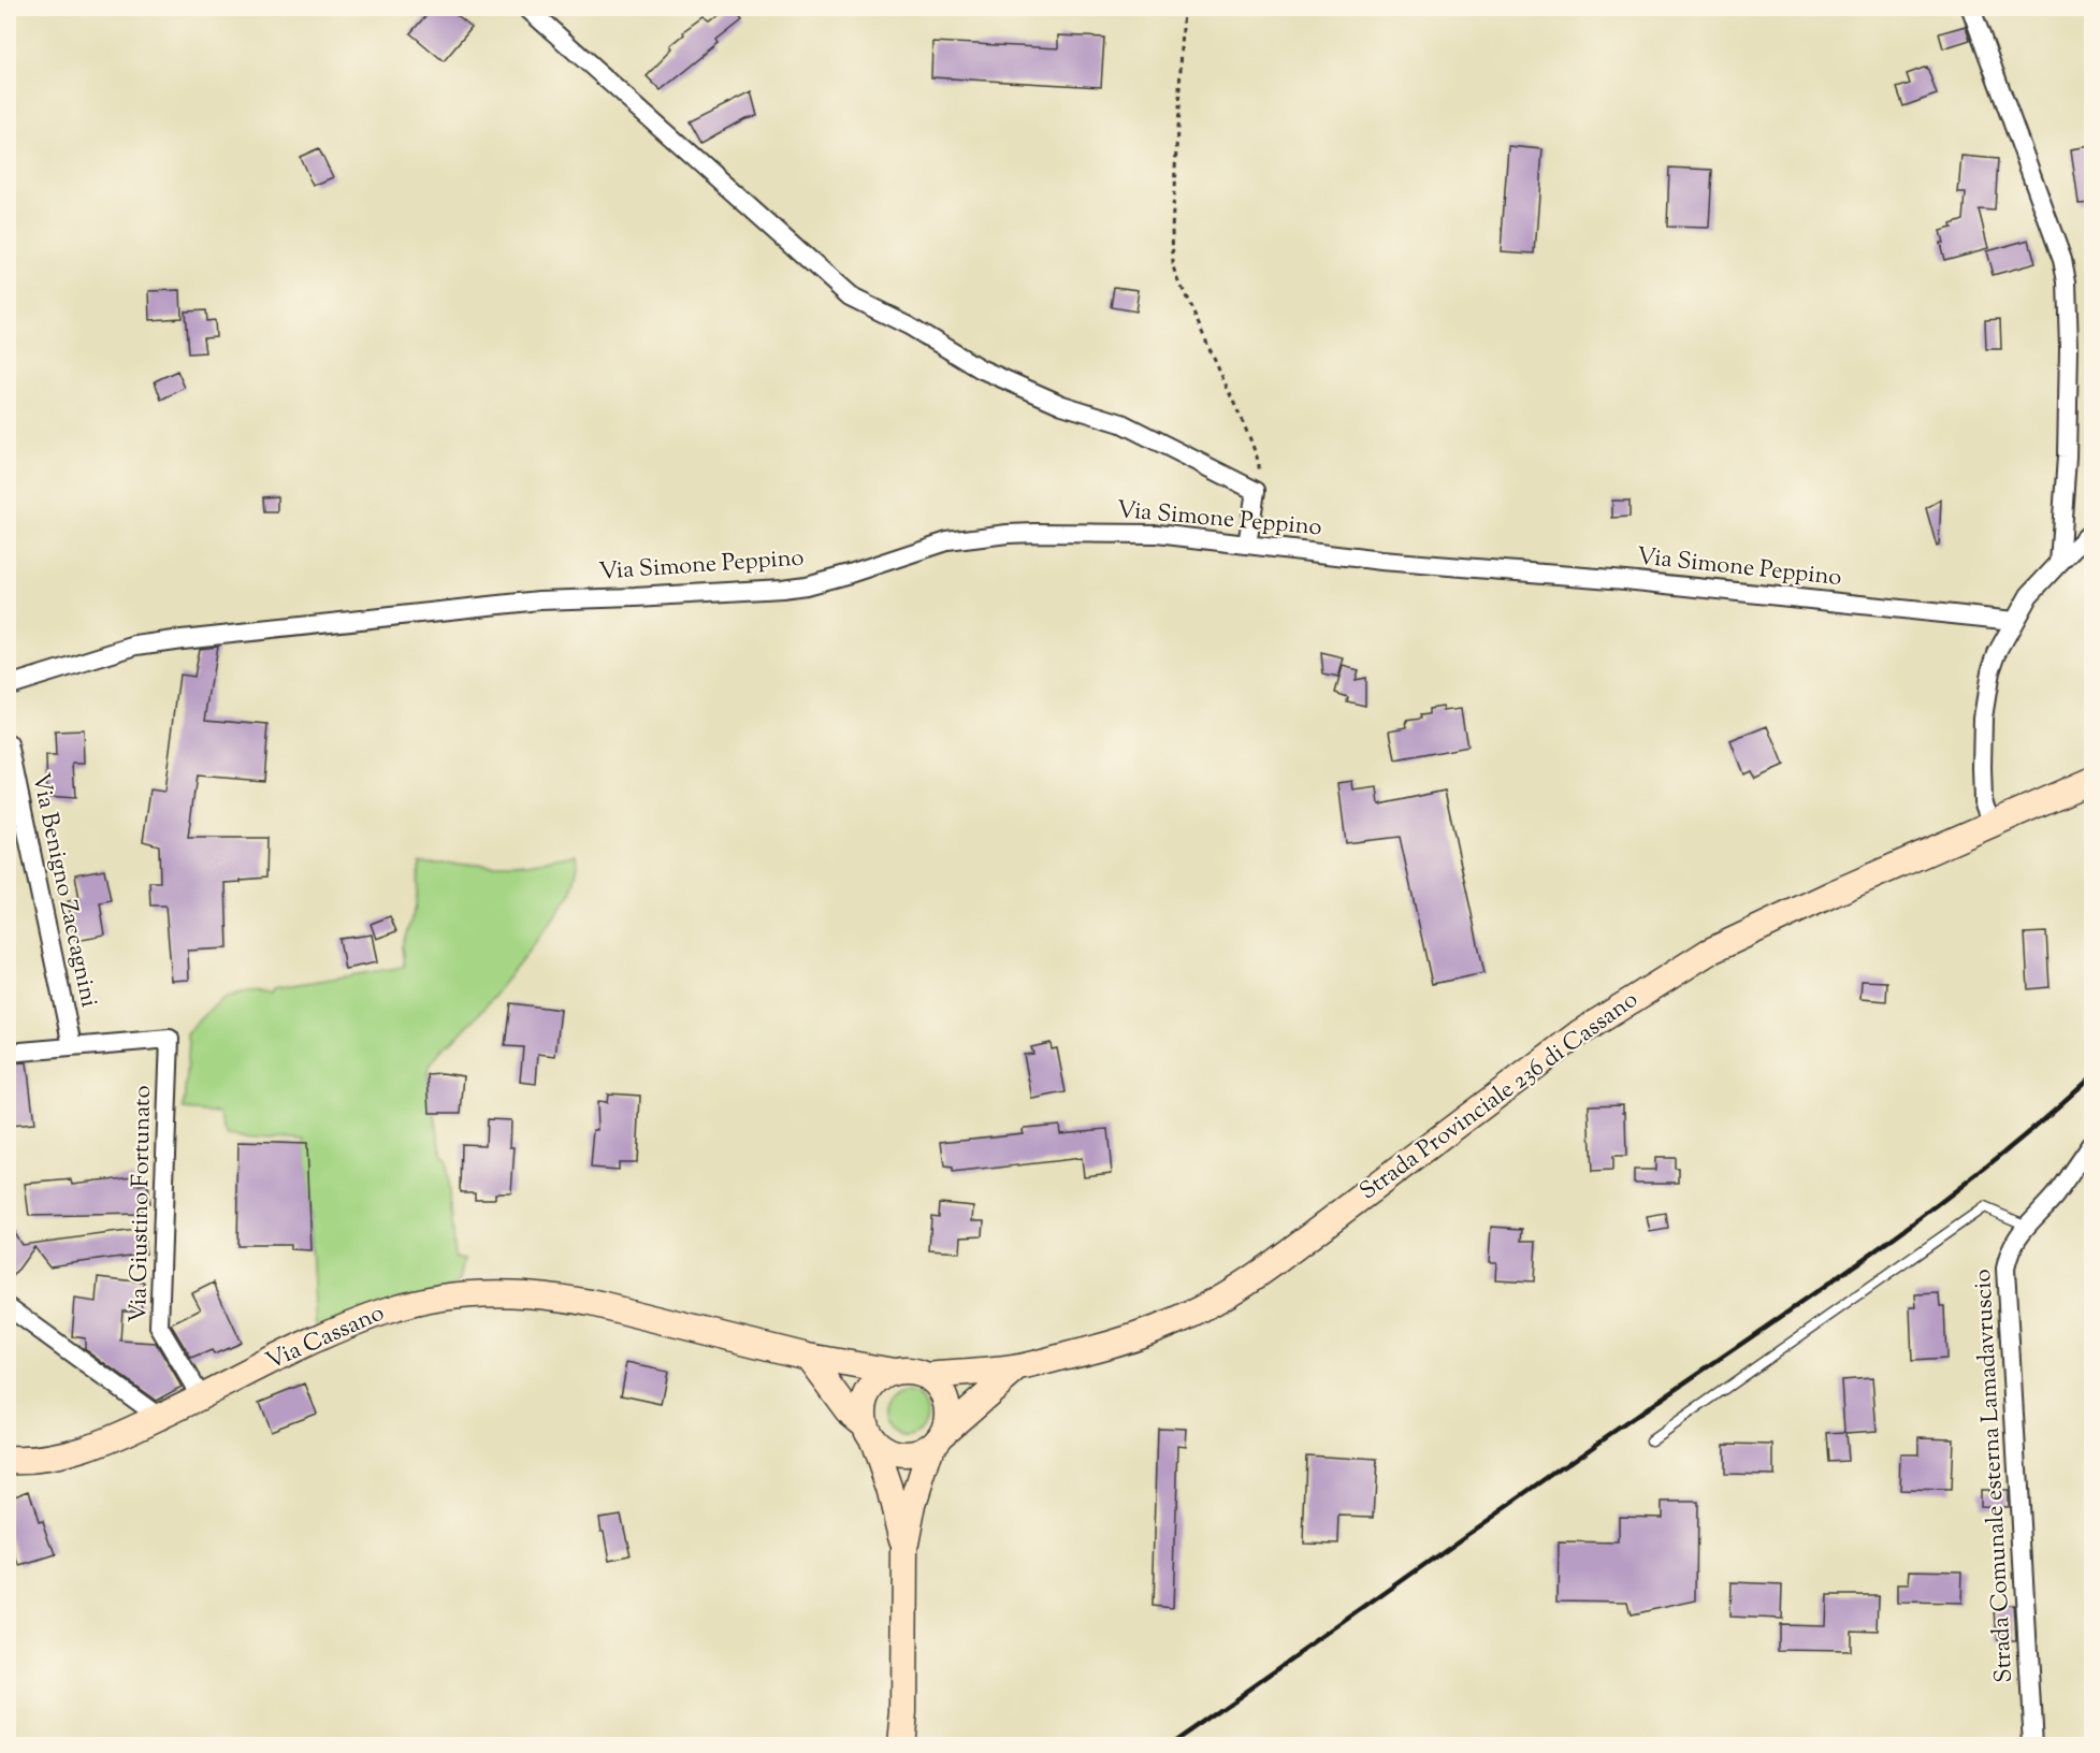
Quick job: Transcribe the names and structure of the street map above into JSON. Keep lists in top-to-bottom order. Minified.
{"streets":{"main road":["Strada Provinciale 236 di Cassano","Via Cassano"],"street":["Via Simone Peppino","Via Benigno Zaccagnini","Via Giustino Fortunato","Strada Comunale esterna Lamadavruscio"]},"crossings":[["Via Benigno Zaccagnini","Via Giustino Fortunato"],["Strada Provinciale 236 di Cassano","Via Cassano"],["Via Giustino Fortunato","Via Cassano"]]}
